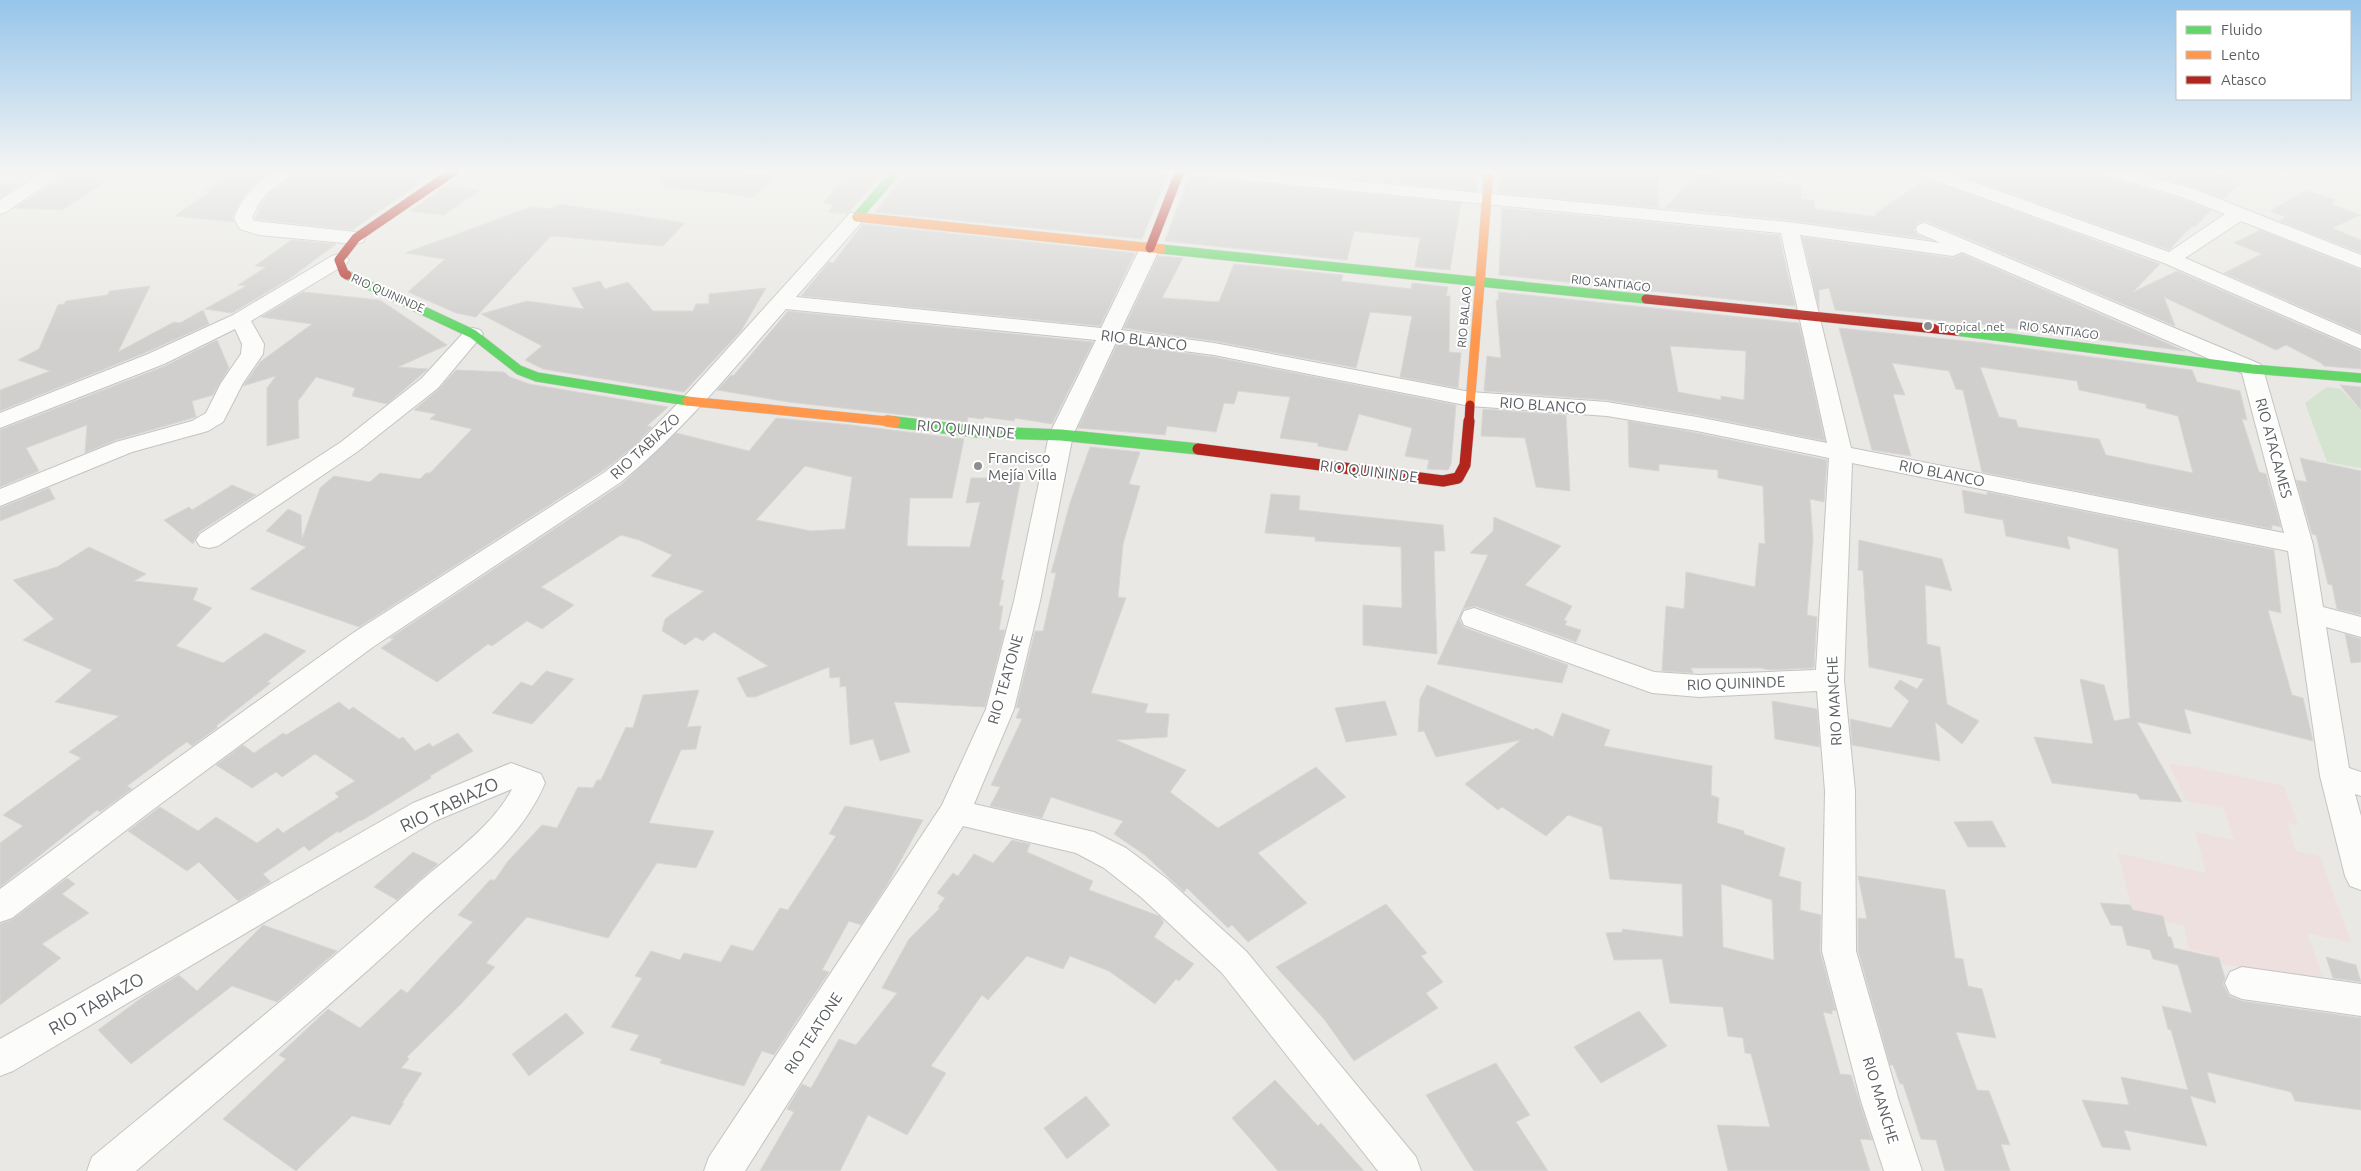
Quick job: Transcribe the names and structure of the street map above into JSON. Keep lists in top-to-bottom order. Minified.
{"streets":{"street":["RIO SANTIAGO","RIO QUININDE","RIO BALAO","RIO BLANCO","RIO TABIAZO","RIO ATACAMES","RIO TEATONE","RIO MANCHE"]},"crossings":[["RIO SANTIAGO","RIO BALAO"],["RIO SANTIAGO","RIO ATACAMES"],["RIO SANTIAGO","RIO TEATONE"],["RIO SANTIAGO","RIO MANCHE"],["RIO QUININDE","RIO BALAO"],["RIO QUININDE","RIO TABIAZO"],["RIO QUININDE","RIO TEATONE"],["RIO QUININDE","RIO MANCHE"],["RIO BALAO","RIO BLANCO"],["RIO BLANCO","RIO TABIAZO"],["RIO BLANCO","RIO ATACAMES"],["RIO BLANCO","RIO TEATONE"],["RIO BLANCO","RIO MANCHE"]],"places":["Tropical .net","Francisco Mejía Villa"],"legend":["Fluido","Lento","Atasco"]}
